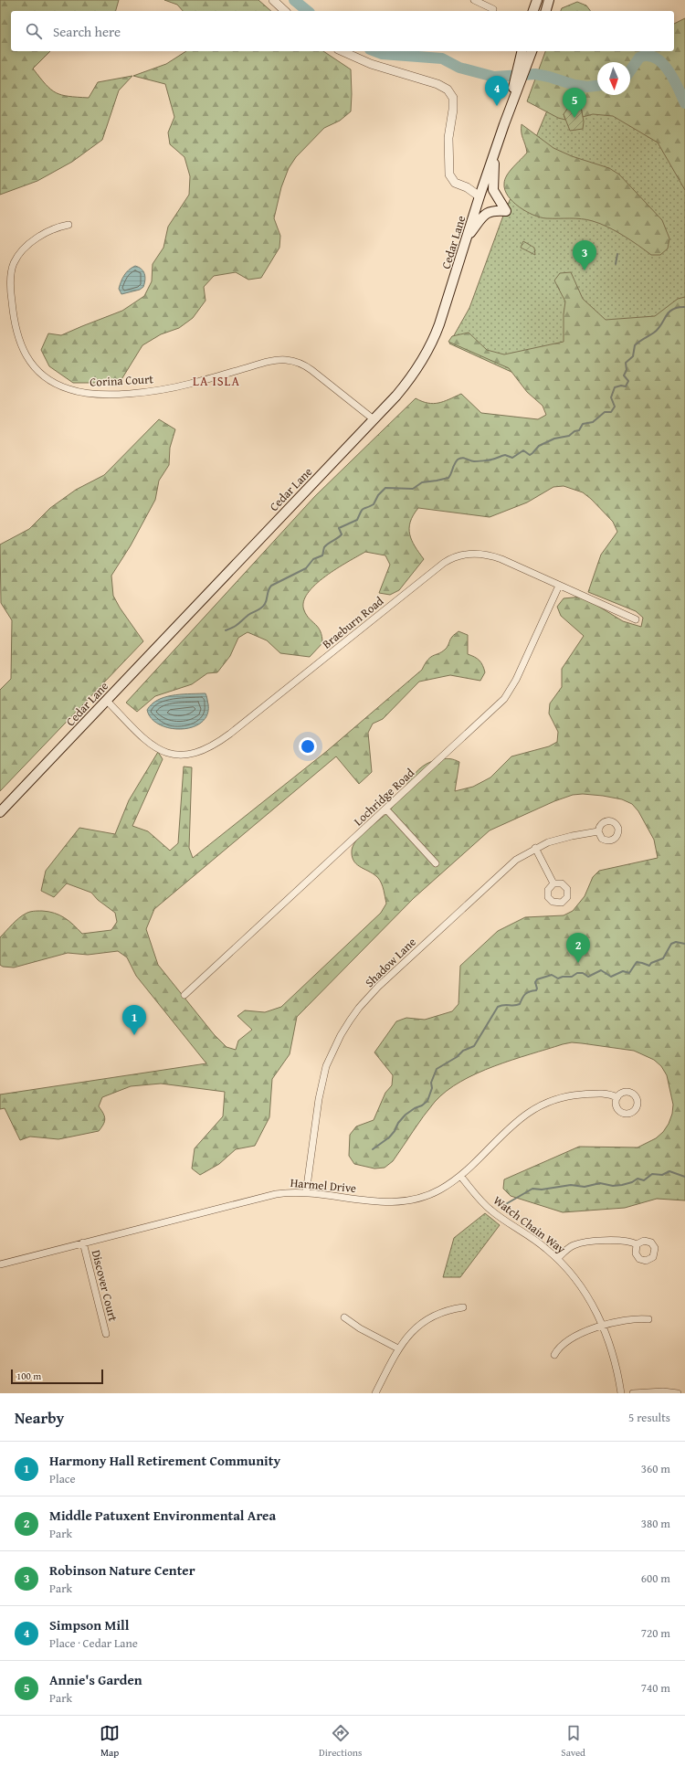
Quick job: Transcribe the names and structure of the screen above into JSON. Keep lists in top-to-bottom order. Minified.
{"streets":{"main road":["Cedar Lane"],"street":["Corina Court","Braeburn Road","Lochridge Road","Shadow Lane","Harmel Drive","Watch Chain Way","Discover Court"]},"crossings":[["Cedar Lane","Corina Court"],["Cedar Lane","Braeburn Road"],["Braeburn Road","Lochridge Road"],["Shadow Lane","Harmel Drive"],["Harmel Drive","Watch Chain Way"],["Harmel Drive","Discover Court"]],"districts":["LA ISLA"],"scale_bar":"100 m","north":"bottom","page":{"search":"Search here","pins":["4","5","3","2","1"],"scale":"100 m","heading":["Nearby","5 results"],"list":[{"mark":"1","name":"Harmony Hall Retirement Community","note":"Place","value":"360 m"},{"mark":"2","name":"Middle Patuxent Environmental Area","note":"Park","value":"380 m"},{"mark":"3","name":"Robinson Nature Center","note":"Park","value":"600 m"},{"mark":"4","name":"Simpson Mill","note":"Place · Cedar Lane","value":"720 m"},{"mark":"5","name":"Annie's Garden","note":"Park","value":"740 m"}],"nav":["Map","Directions","Saved"]}}
